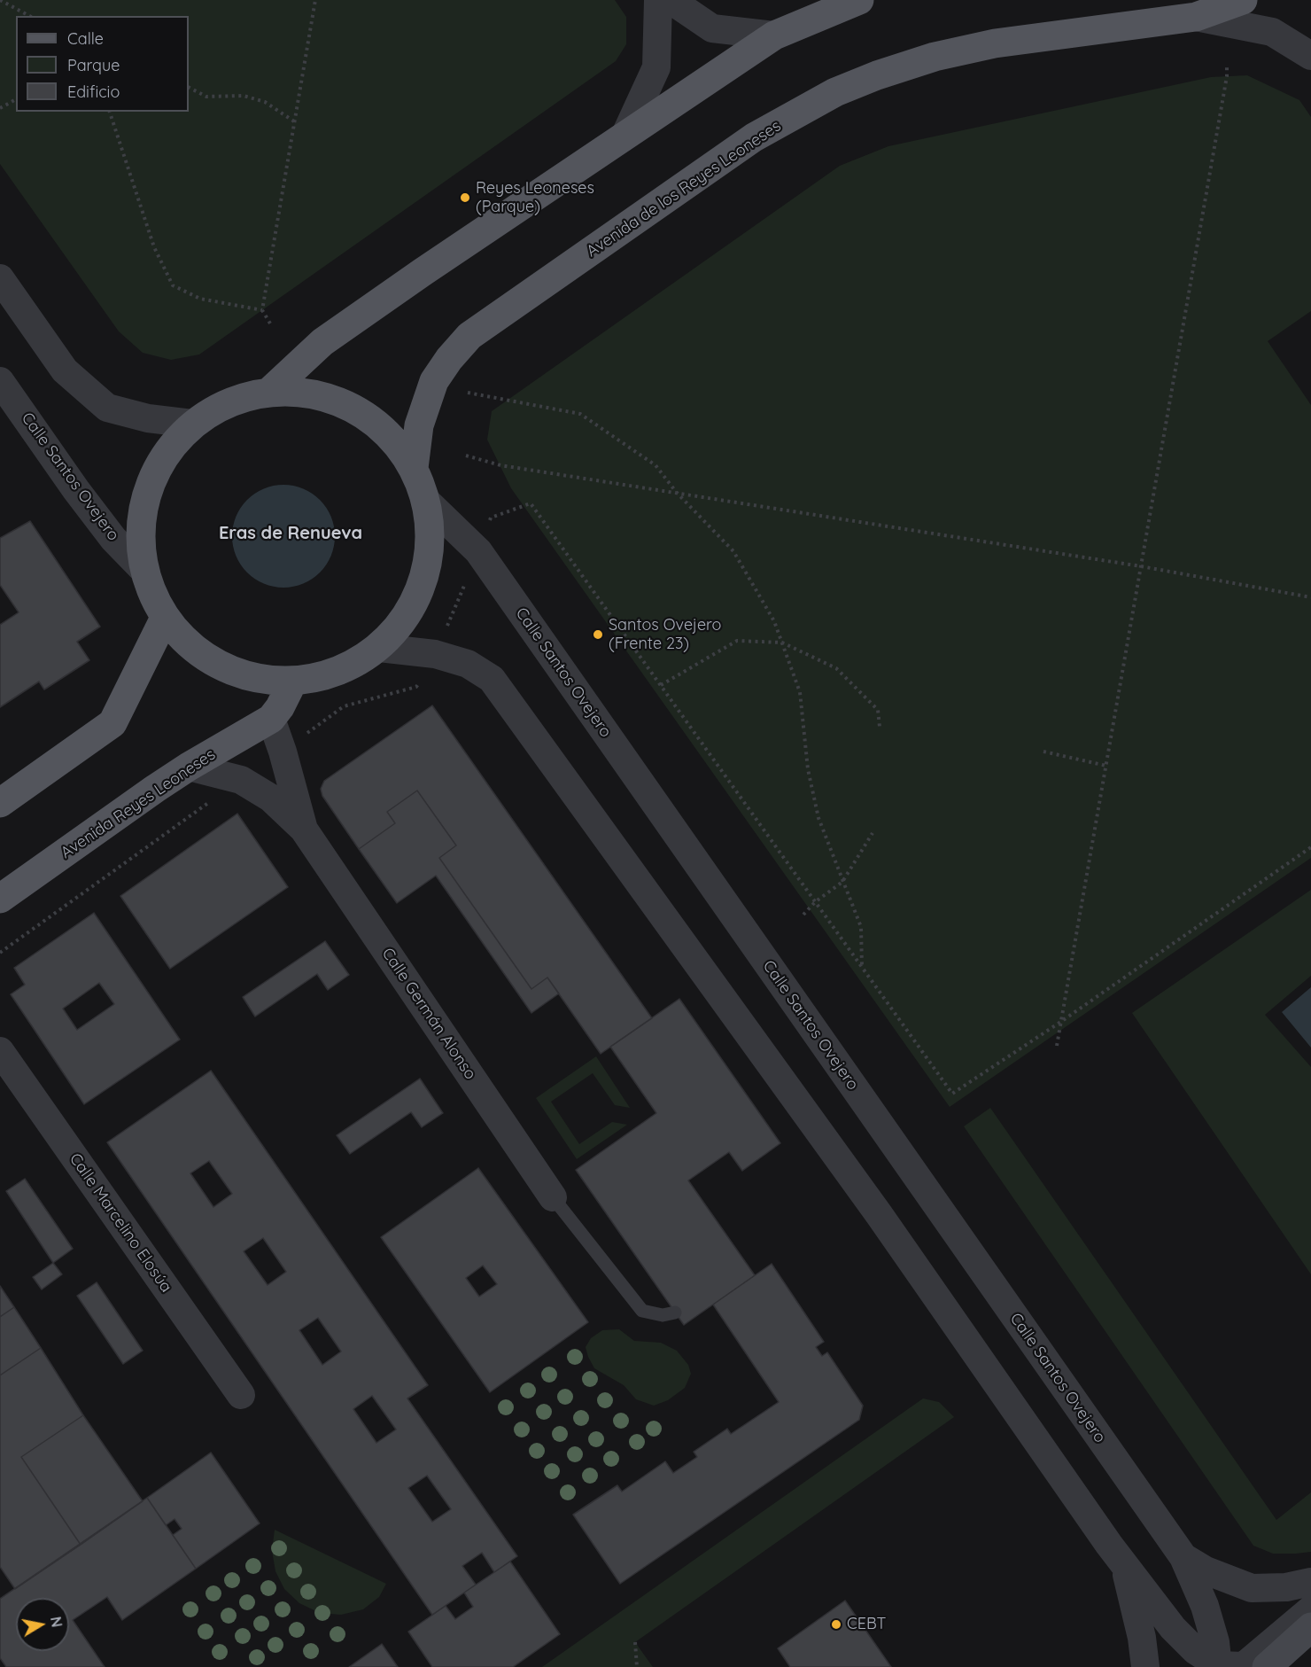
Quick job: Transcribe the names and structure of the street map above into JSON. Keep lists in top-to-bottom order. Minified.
{"streets":{"main road":["Avenida de los Reyes Leoneses","Avenida Reyes Leoneses"],"street":["Calle Santos Ovejero","Calle Germán Alonso","Calle Marcelino Elosúa"]},"crossings":[["Avenida Reyes Leoneses","Calle Germán Alonso"]],"districts":["Eras de Renueva"],"places":["Reyes Leoneses (Parque)","Santos Ovejero (Frente 23)","CEBT"],"legend":["Calle","Parque","Edificio"],"north":"right"}
